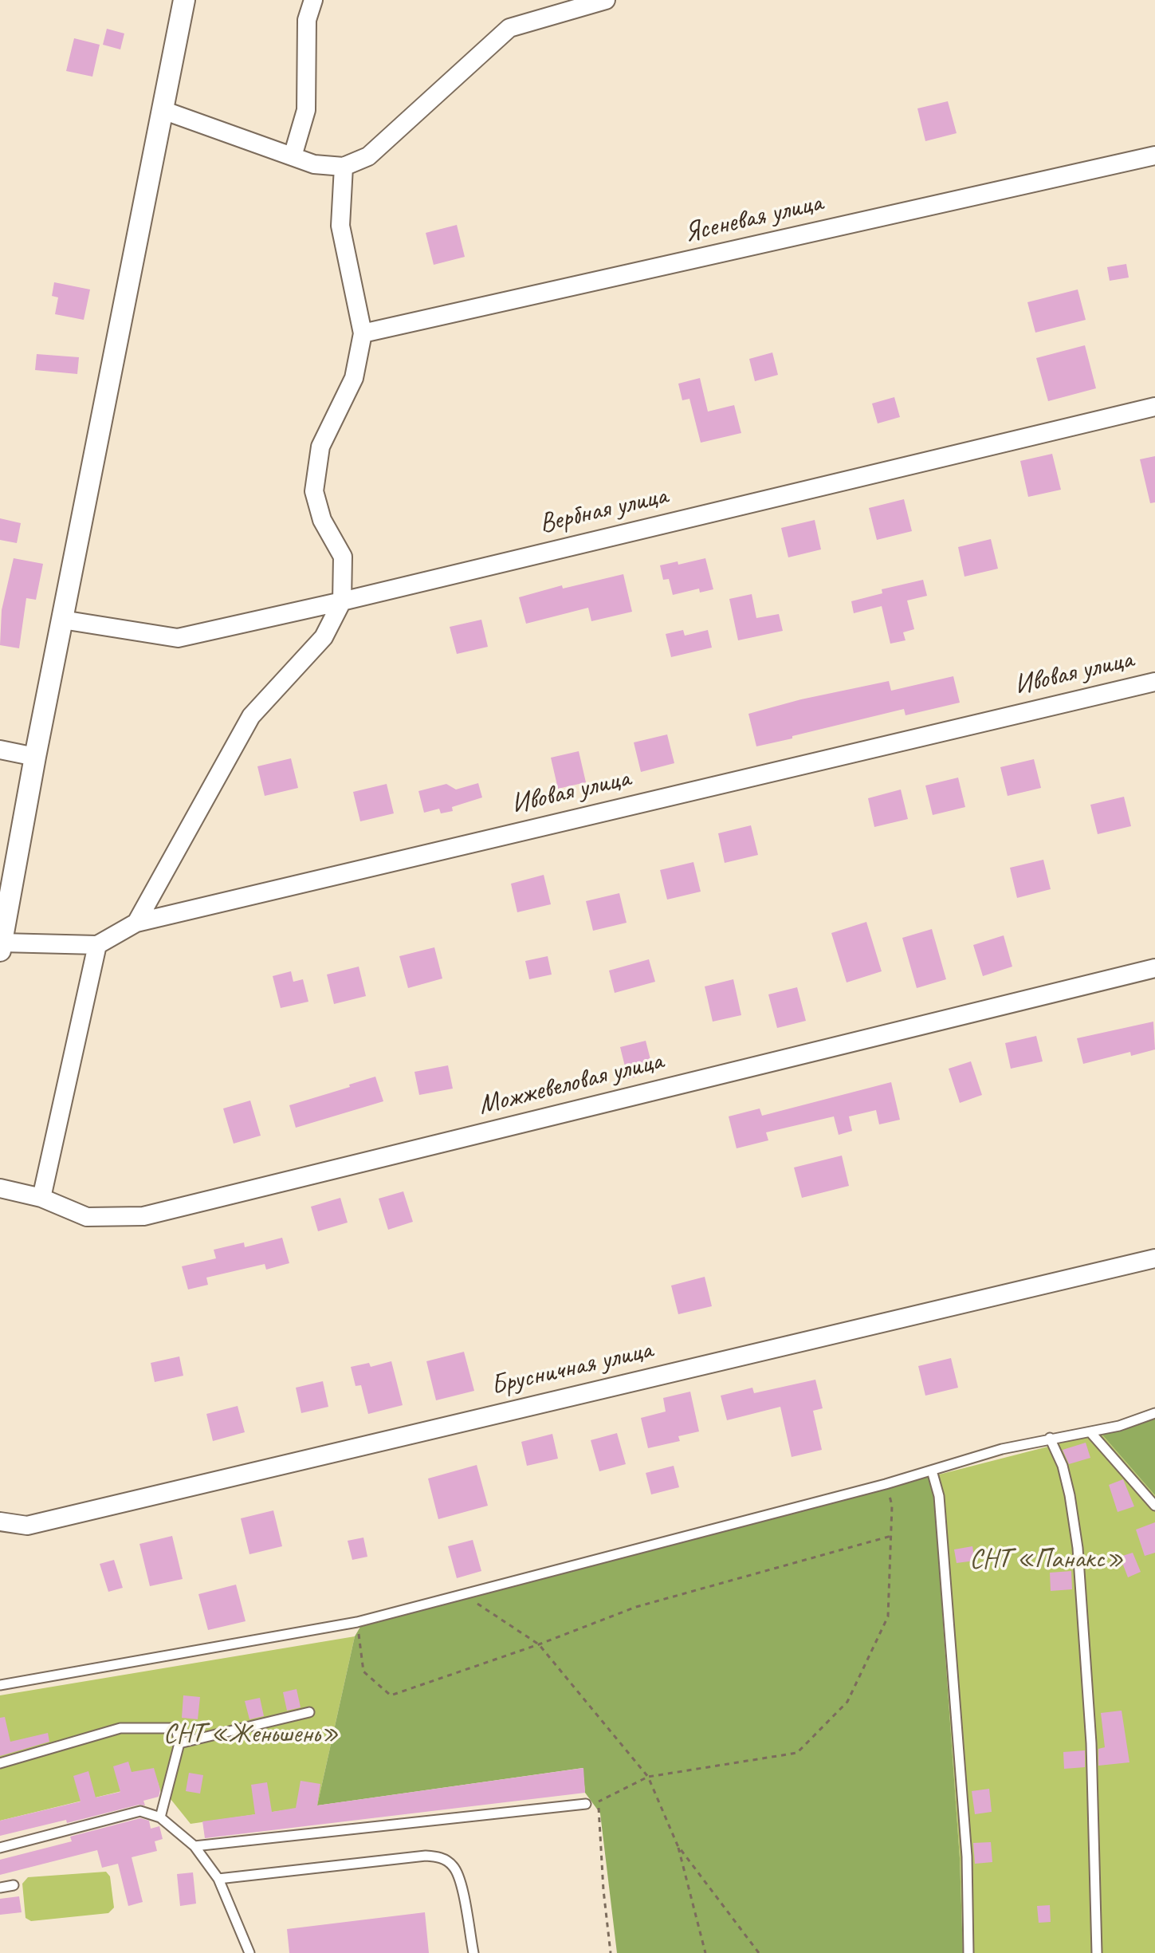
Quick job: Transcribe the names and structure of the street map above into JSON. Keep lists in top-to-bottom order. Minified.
{"streets":{"street":["Ясеневая улица","Вербная улица","Ивовая улица","Можжевеловая улица","Брусничная улица"]},"parks":["СНТ «Панакс»","СНТ «Женьшень»"]}
